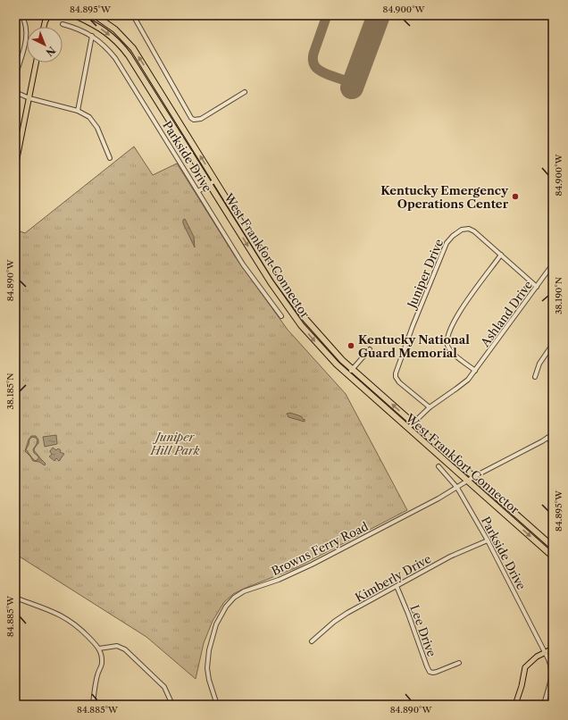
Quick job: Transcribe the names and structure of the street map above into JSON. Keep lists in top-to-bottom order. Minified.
{"streets":{"highway":["West Frankfort Connector"],"street":["Parkside Drive","Juniper Drive","Ashland Drive","Browns Ferry Road","Kimberly Drive","Lee Drive"]},"crossings":[["Parkside Drive","Browns Ferry Road"],["Parkside Drive","Kimberly Drive"],["West Frankfort Connector","Ashland Drive"],["West Frankfort Connector","Browns Ferry Road"],["Juniper Drive","Ashland Drive"],["Kimberly Drive","Lee Drive"]],"parks":["Juniper Hill Park"],"places":["Kentucky Emergency Operations Center","Kentucky National Guard Memorial"],"north":"bottom right","coordinates":["84.895°W","84.900°W","84.890°W","38.190°N","38.185°N","84.885°W"]}
